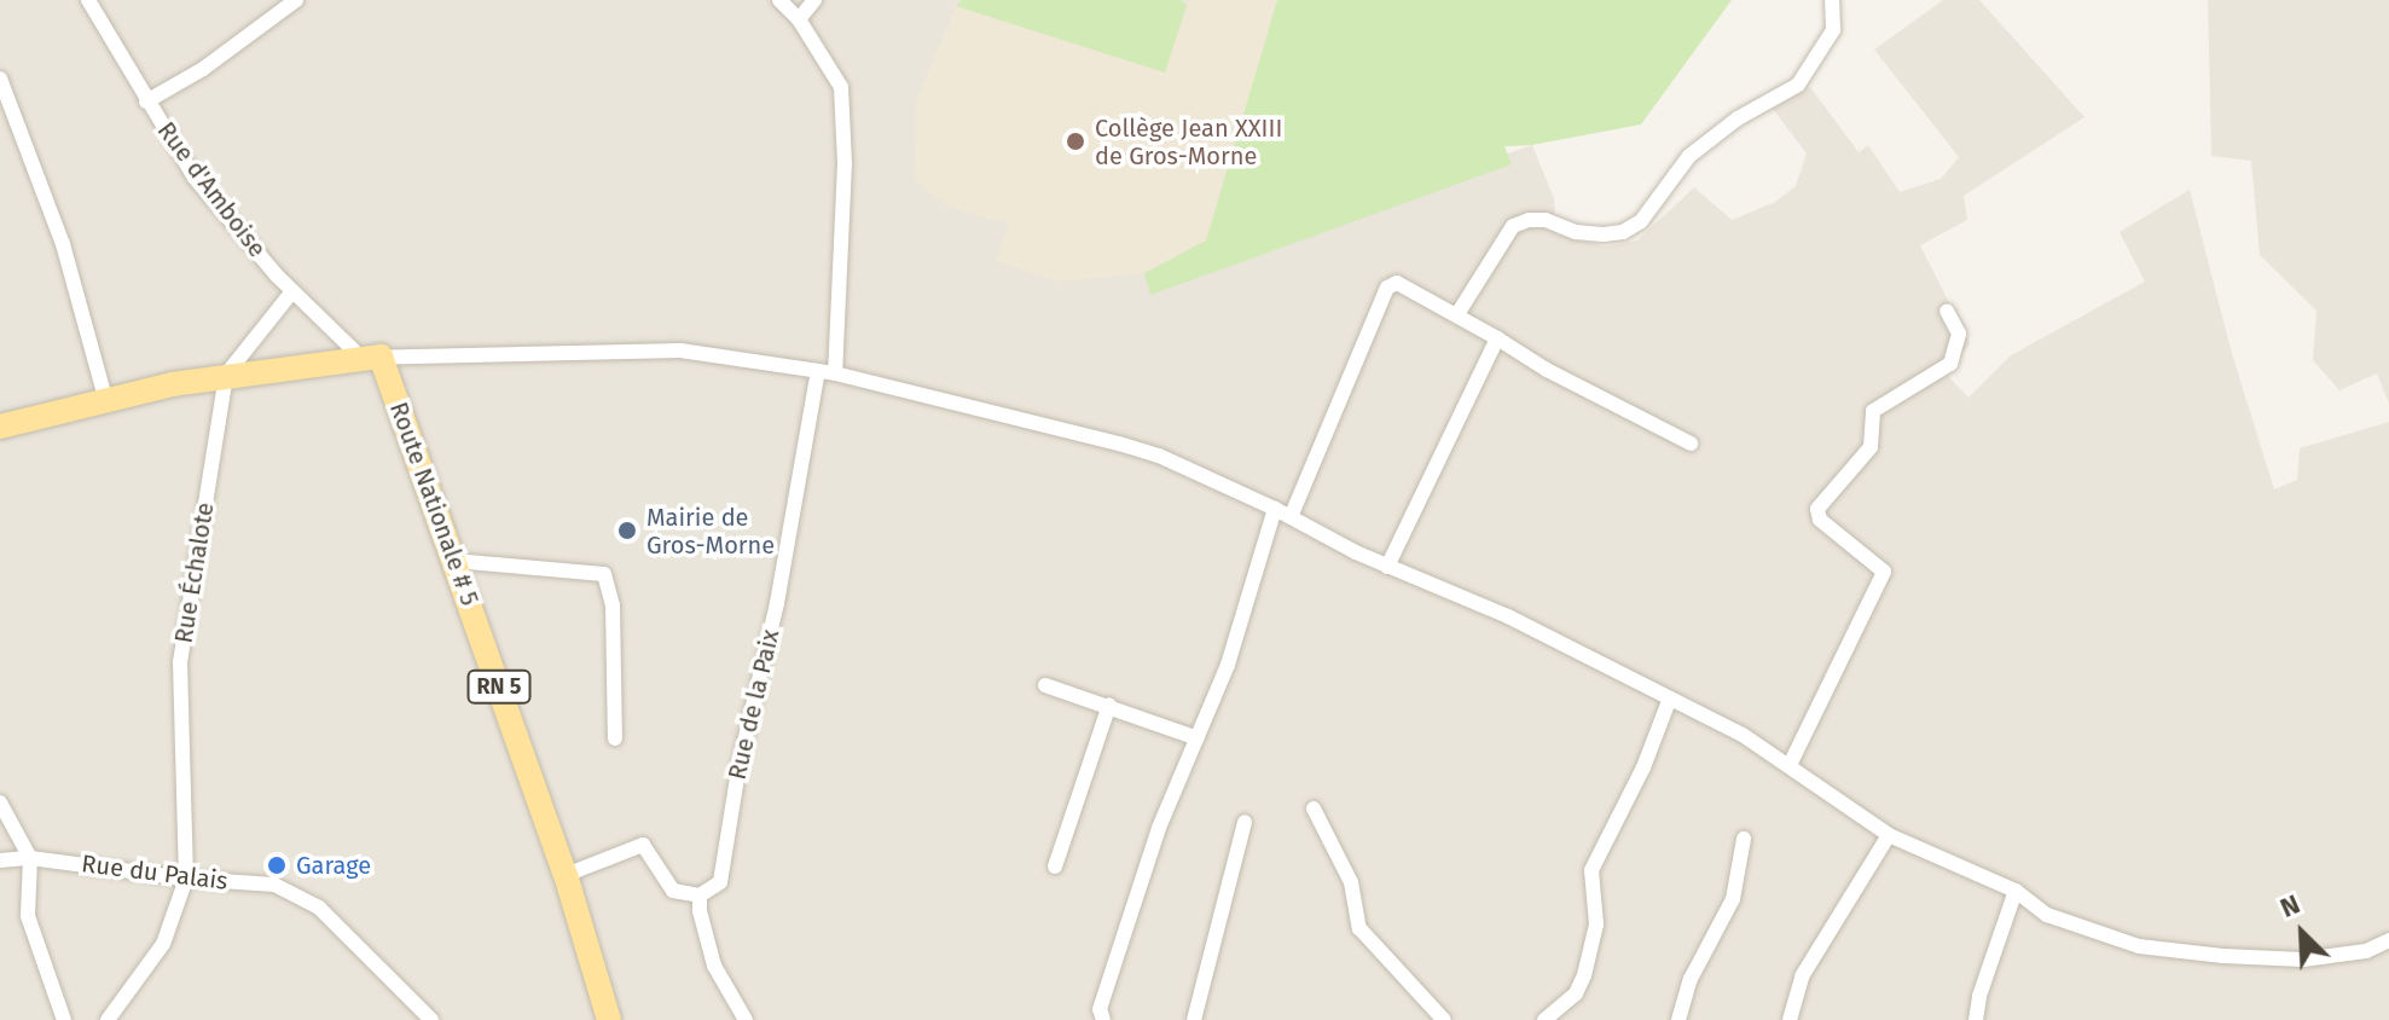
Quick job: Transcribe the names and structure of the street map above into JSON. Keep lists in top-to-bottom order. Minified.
{"streets":{"main road":["Route Nationale # 5","RN 5"],"street":["Rue d'Amboise","Rue Échalote","Rue de la Paix","Rue du Palais"]},"crossings":[["Rue d'Amboise","Route Nationale # 5"],["Rue d'Amboise","Rue Échalote"],["Rue Échalote","Rue du Palais"]],"places":["Collège Jean XXIII de Gros-Morne","Mairie de Gros-Morne","Garage"],"north":"top left"}
